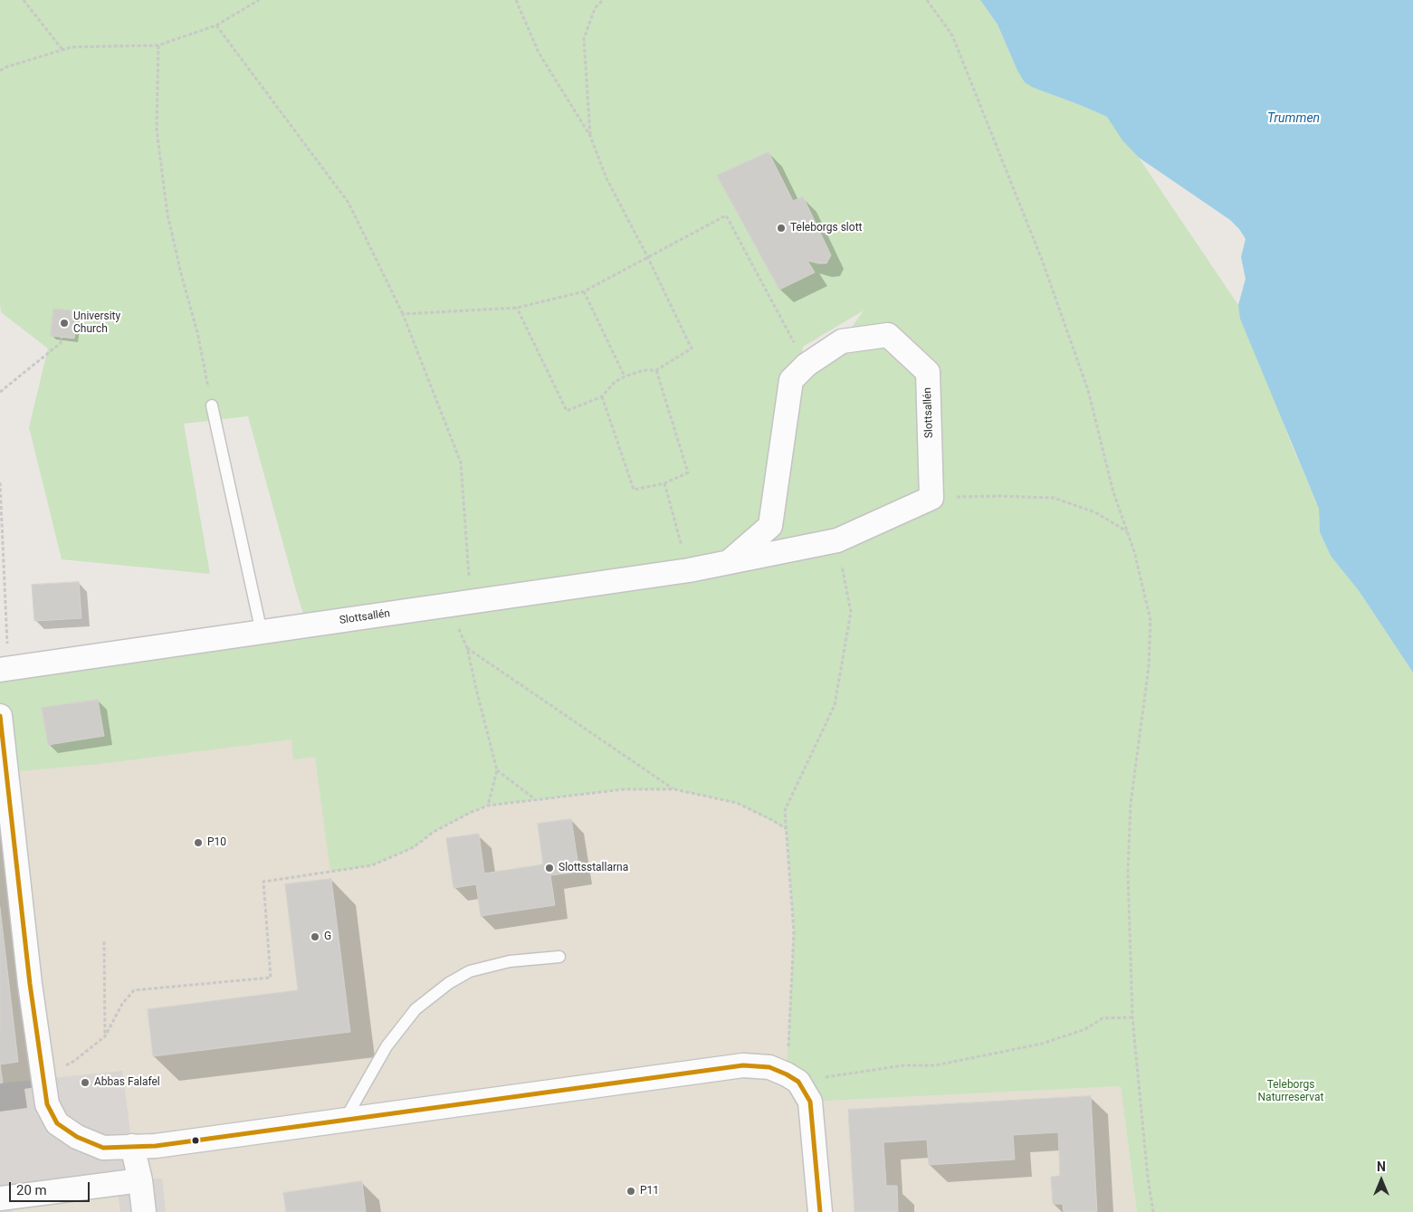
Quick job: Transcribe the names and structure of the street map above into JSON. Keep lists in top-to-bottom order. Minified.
{"streets":{"street":["Slottsallén"]},"water":["Trummen"],"parks":["Teleborgs Naturreservat"],"places":["Teleborgs slott","University Church","P10","Slottsstallarna","G","Abbas Falafel","P11"],"scale_bar":"20 m","north":"top"}
